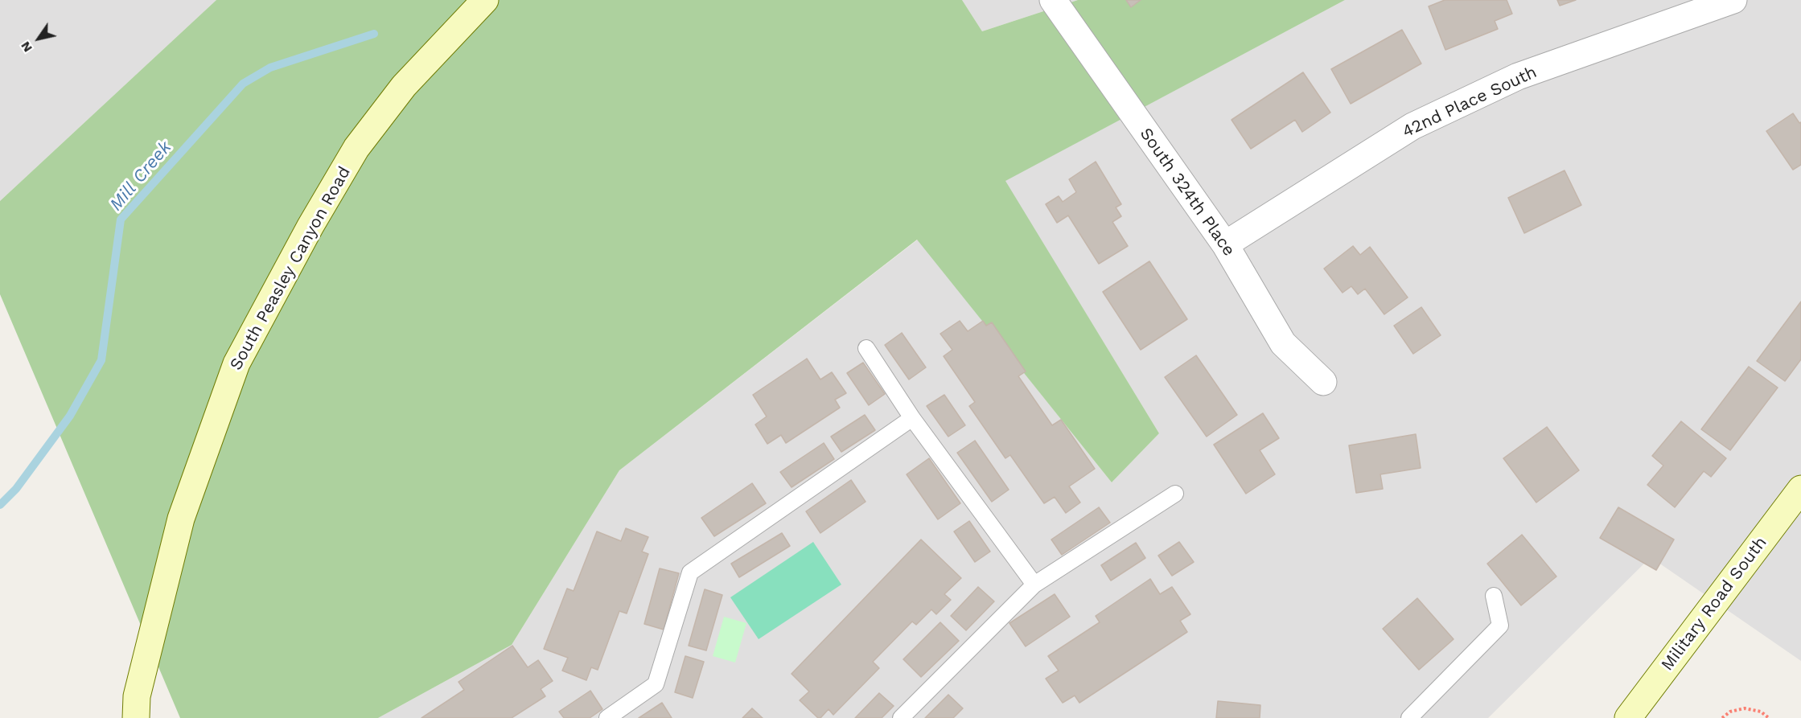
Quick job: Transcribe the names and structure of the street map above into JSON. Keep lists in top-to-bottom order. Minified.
{"streets":{"main road":["South Peasley Canyon Road","Military Road South"],"street":["42nd Place South","South 324th Place"]},"crossings":[["42nd Place South","South 324th Place"]],"water":["Mill Creek"],"north":"bottom left"}
